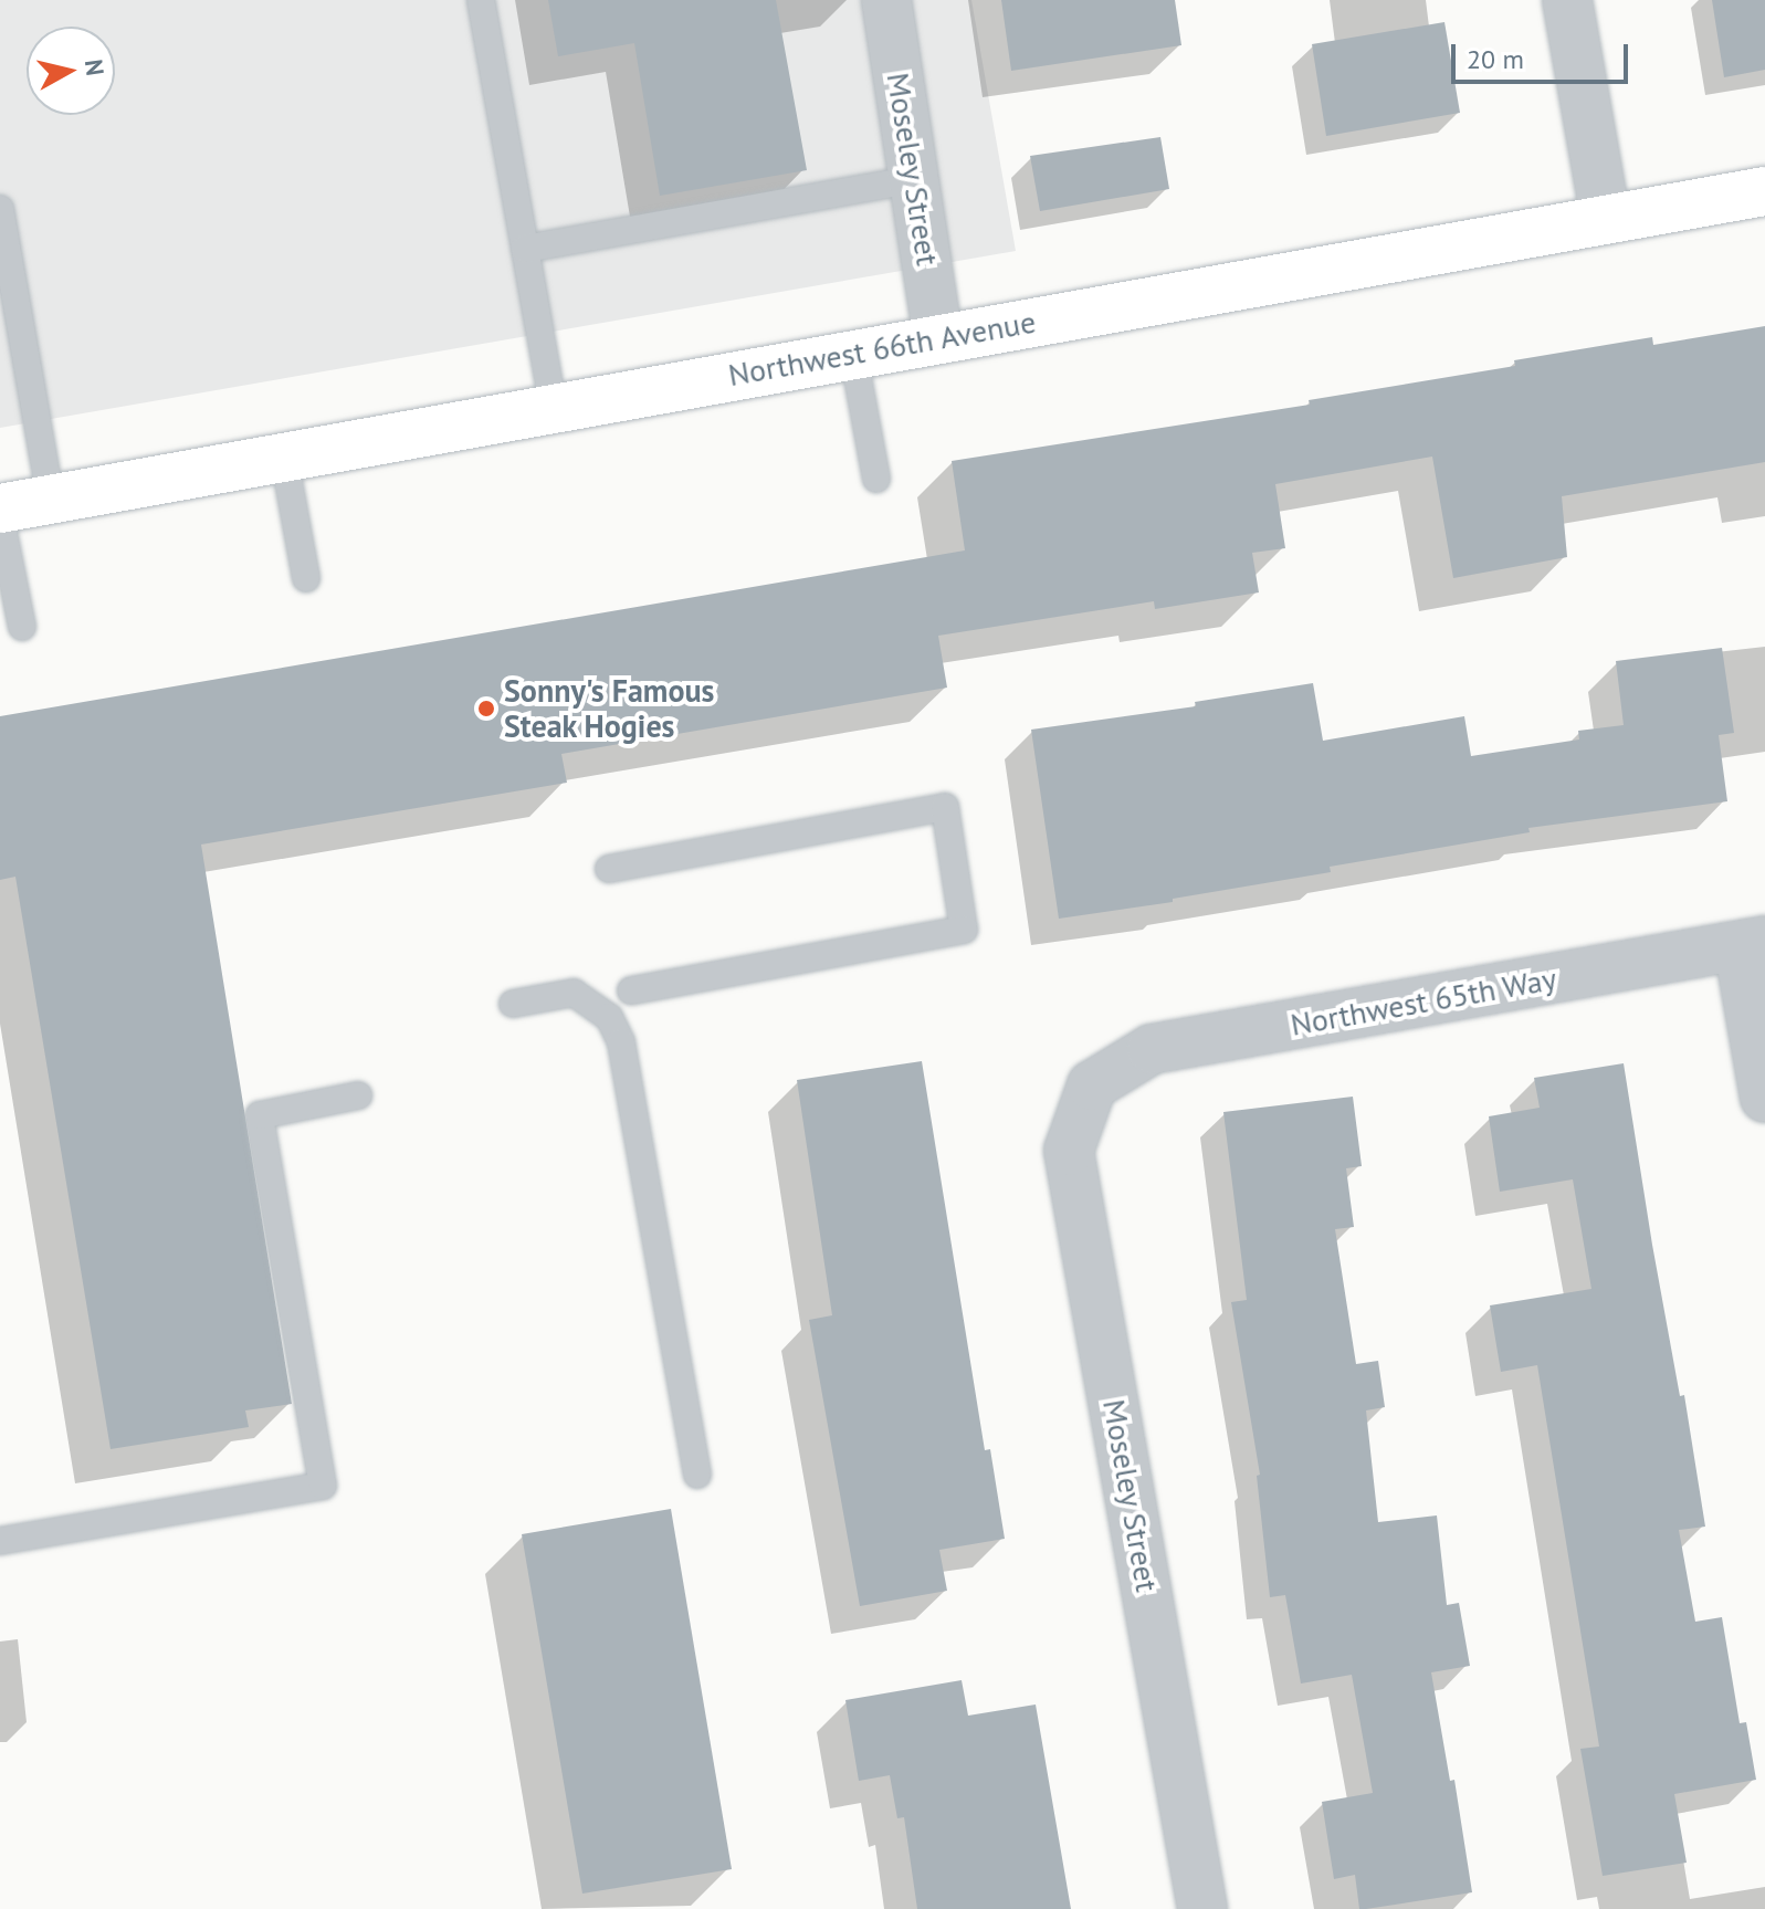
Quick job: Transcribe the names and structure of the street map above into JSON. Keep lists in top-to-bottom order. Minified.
{"streets":{"street":["Moseley Street","Northwest 66th Avenue","Northwest 65th Way"]},"crossings":[["Moseley Street","Northwest 66th Avenue"],["Moseley Street","Northwest 65th Way"]],"places":["Sonny's Famous Steak Hogies"],"scale_bar":"20 m","north":"right"}
